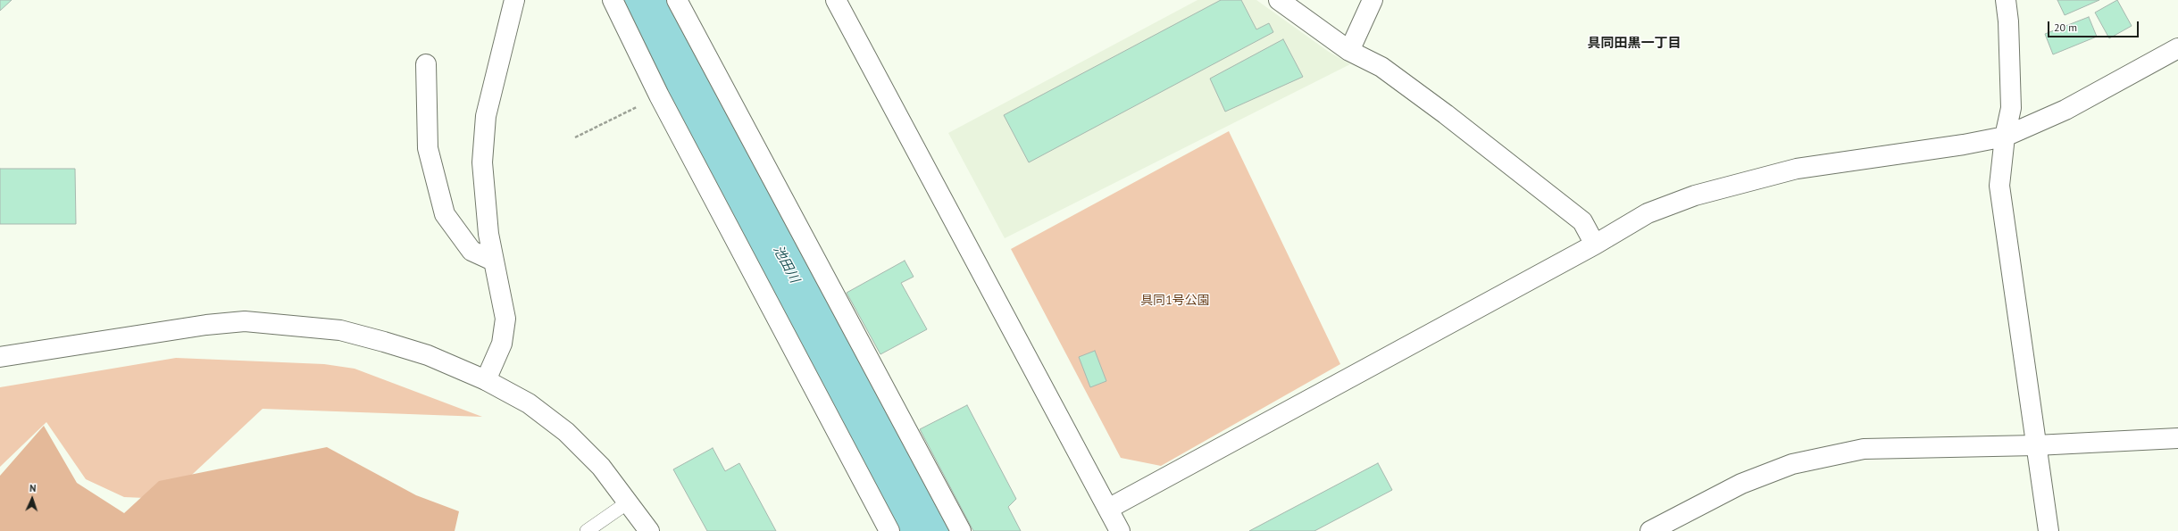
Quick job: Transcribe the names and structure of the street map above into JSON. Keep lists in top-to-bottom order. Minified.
{"districts":["具同田黒一丁目"],"water":["池田川"],"parks":["具同1号公園"],"scale_bar":"20 m","north":"top"}
